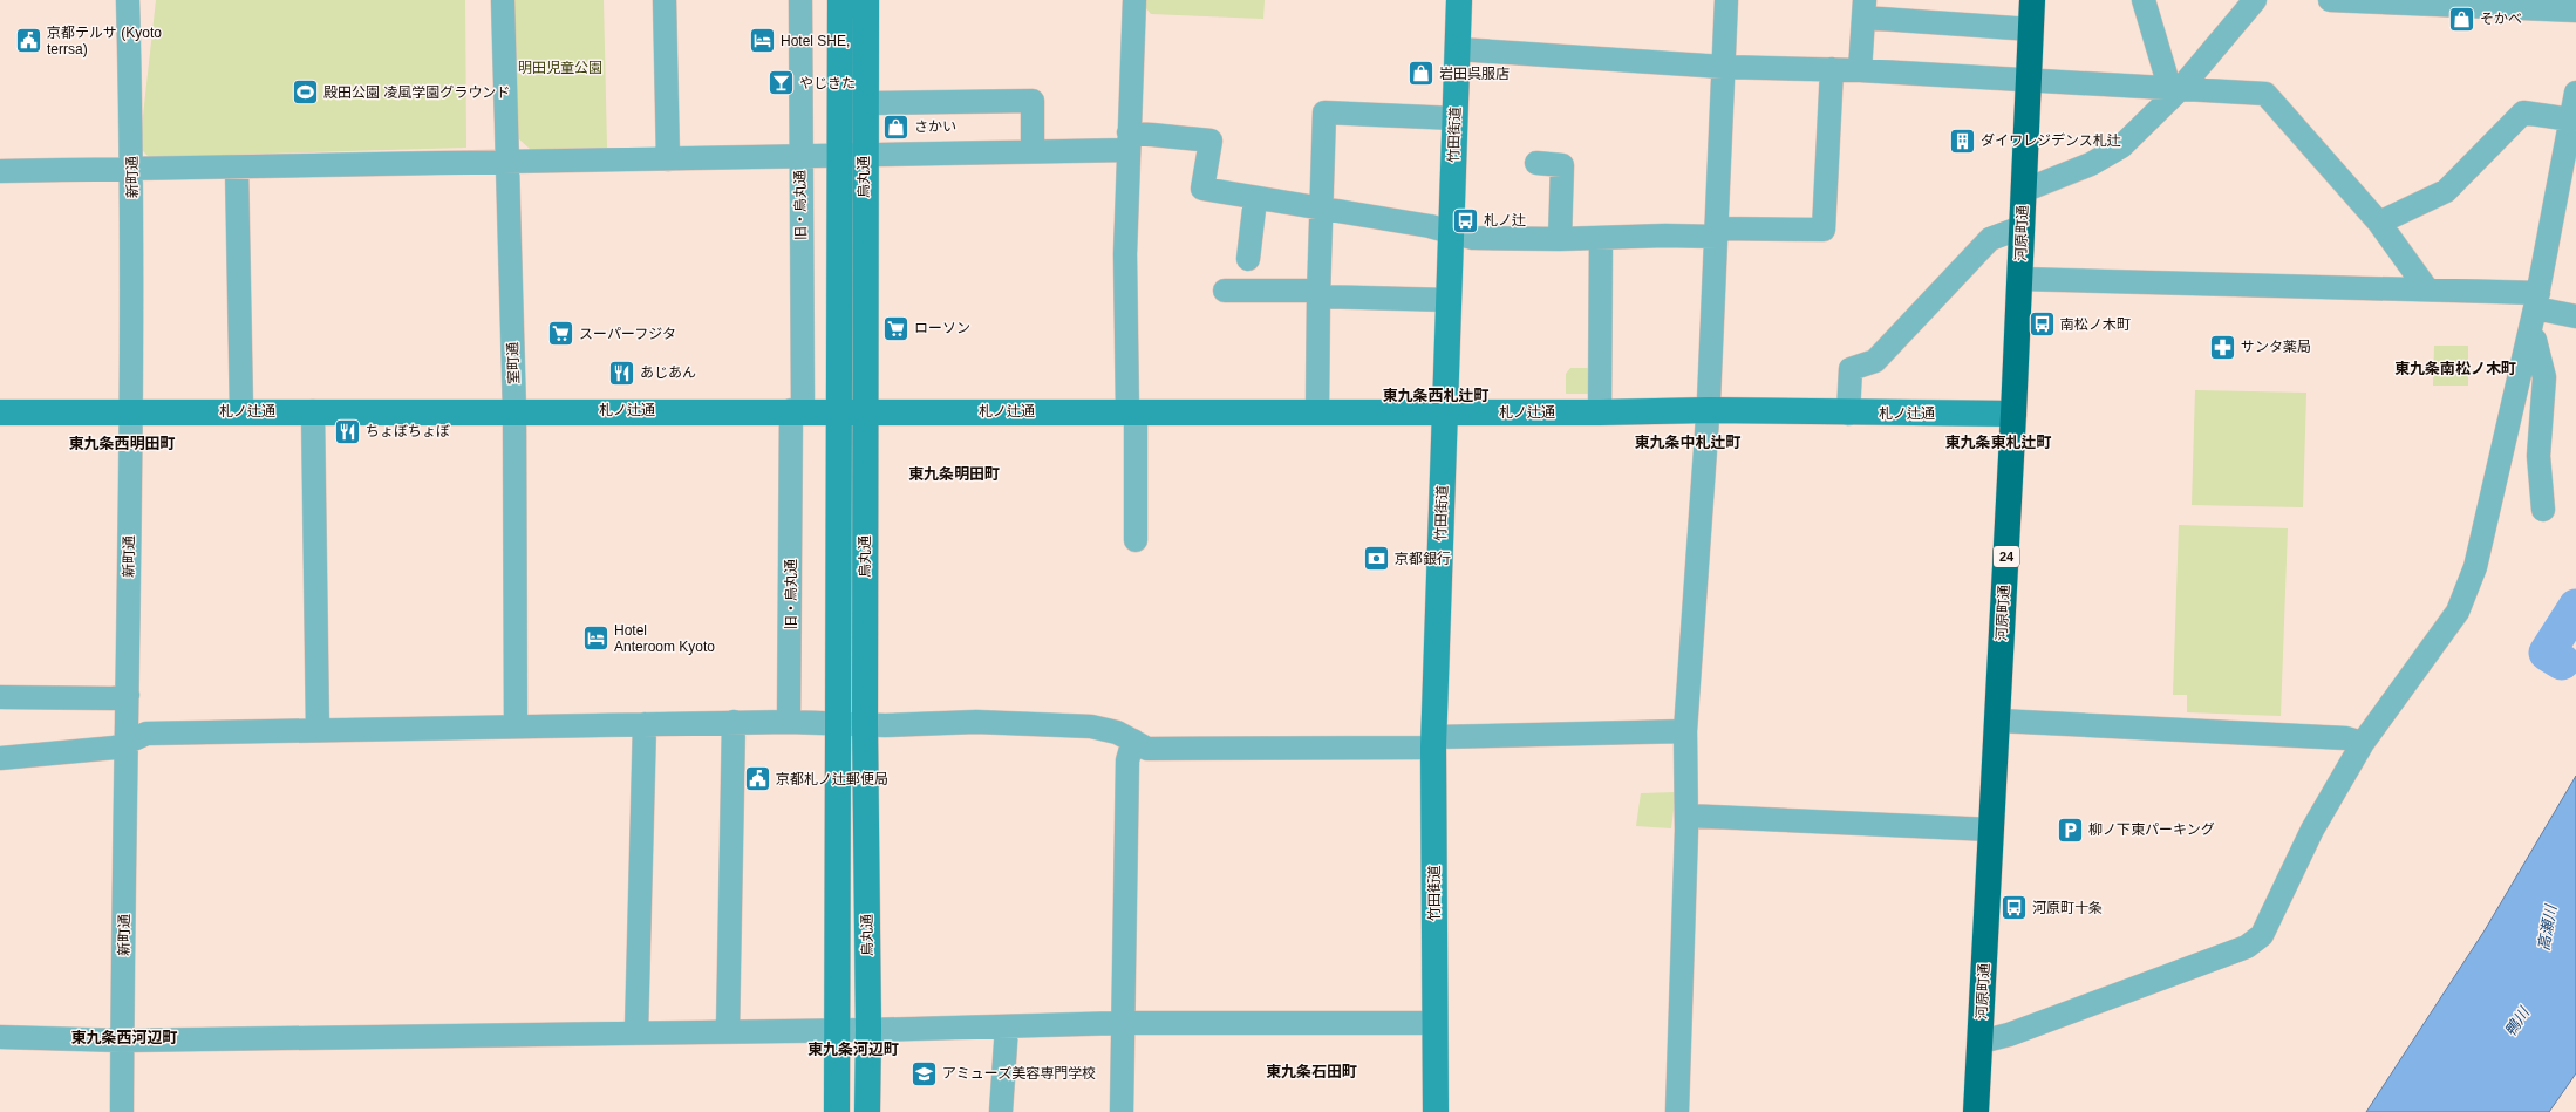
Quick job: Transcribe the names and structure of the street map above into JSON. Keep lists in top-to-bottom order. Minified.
{"streets":{"highway":["河原町通","24"],"street":["竹田街道","新町通","烏丸通","旧・烏丸通","室町通","札ノ辻通"]},"crossings":[["竹田街道","札ノ辻通"],["新町通","札ノ辻通"],["烏丸通","札ノ辻通"],["旧・烏丸通","札ノ辻通"],["河原町通","札ノ辻通"],["室町通","札ノ辻通"]],"districts":["東九条南松ノ木町","東九条西札辻町","東九条中札辻町","東九条東札辻町","東九条西明田町","東九条明田町","東九条西河辺町","東九条河辺町","東九条石田町"],"water":["高瀬川","鴨川"],"parks":["明田児童公園"],"places":{"shop":["そかべ","岩田呉服店","さかい"],"public building":["京都テルサ (Kyoto terrsa)","京都札ノ辻郵便局"],"hotel":["Hotel SHE,","Hotel Anteroom Kyoto"],"bar":["やじきた"],"sports":["殿田公園 凌風学園グラウンド"],"building":["ダイワレジデンス札辻"],"bus stop":["札ノ辻","南松ノ木町","河原町十条"],"supermarket":["ローソン","スーパーフジタ"],"pharmacy":["サンタ薬局"],"restaurant":["あじあん","ちょぼちょぼ"],"bank":["京都銀行"],"parking":["柳ノ下東パーキング"],"school or university":["アミューズ美容専門学校"]}}
